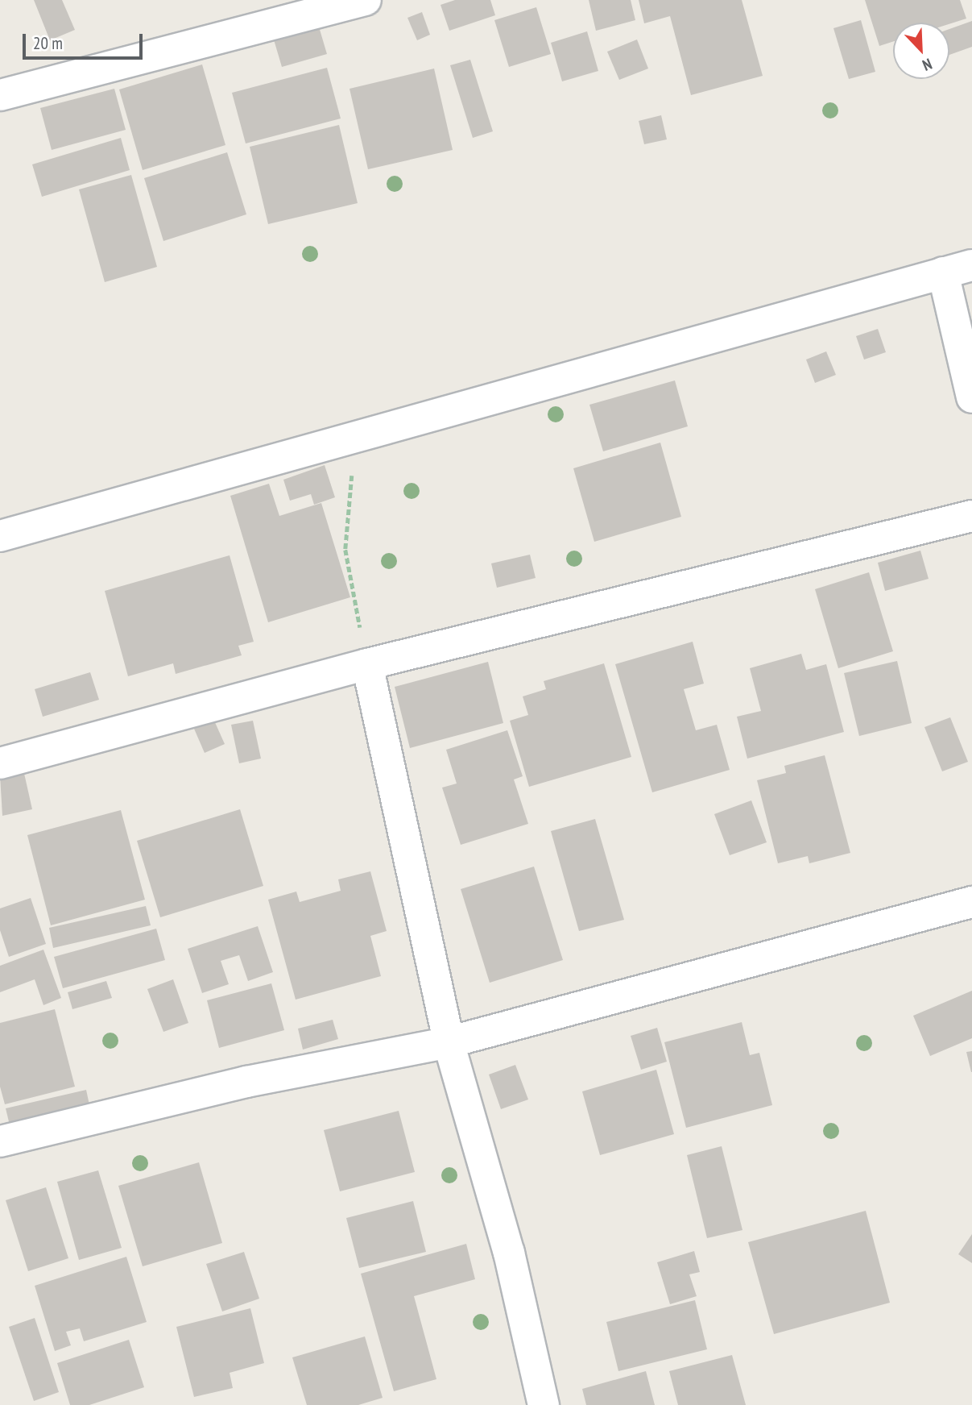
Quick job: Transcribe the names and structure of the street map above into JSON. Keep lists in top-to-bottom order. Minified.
{"scale_bar":"20 m","north":"bottom right"}
